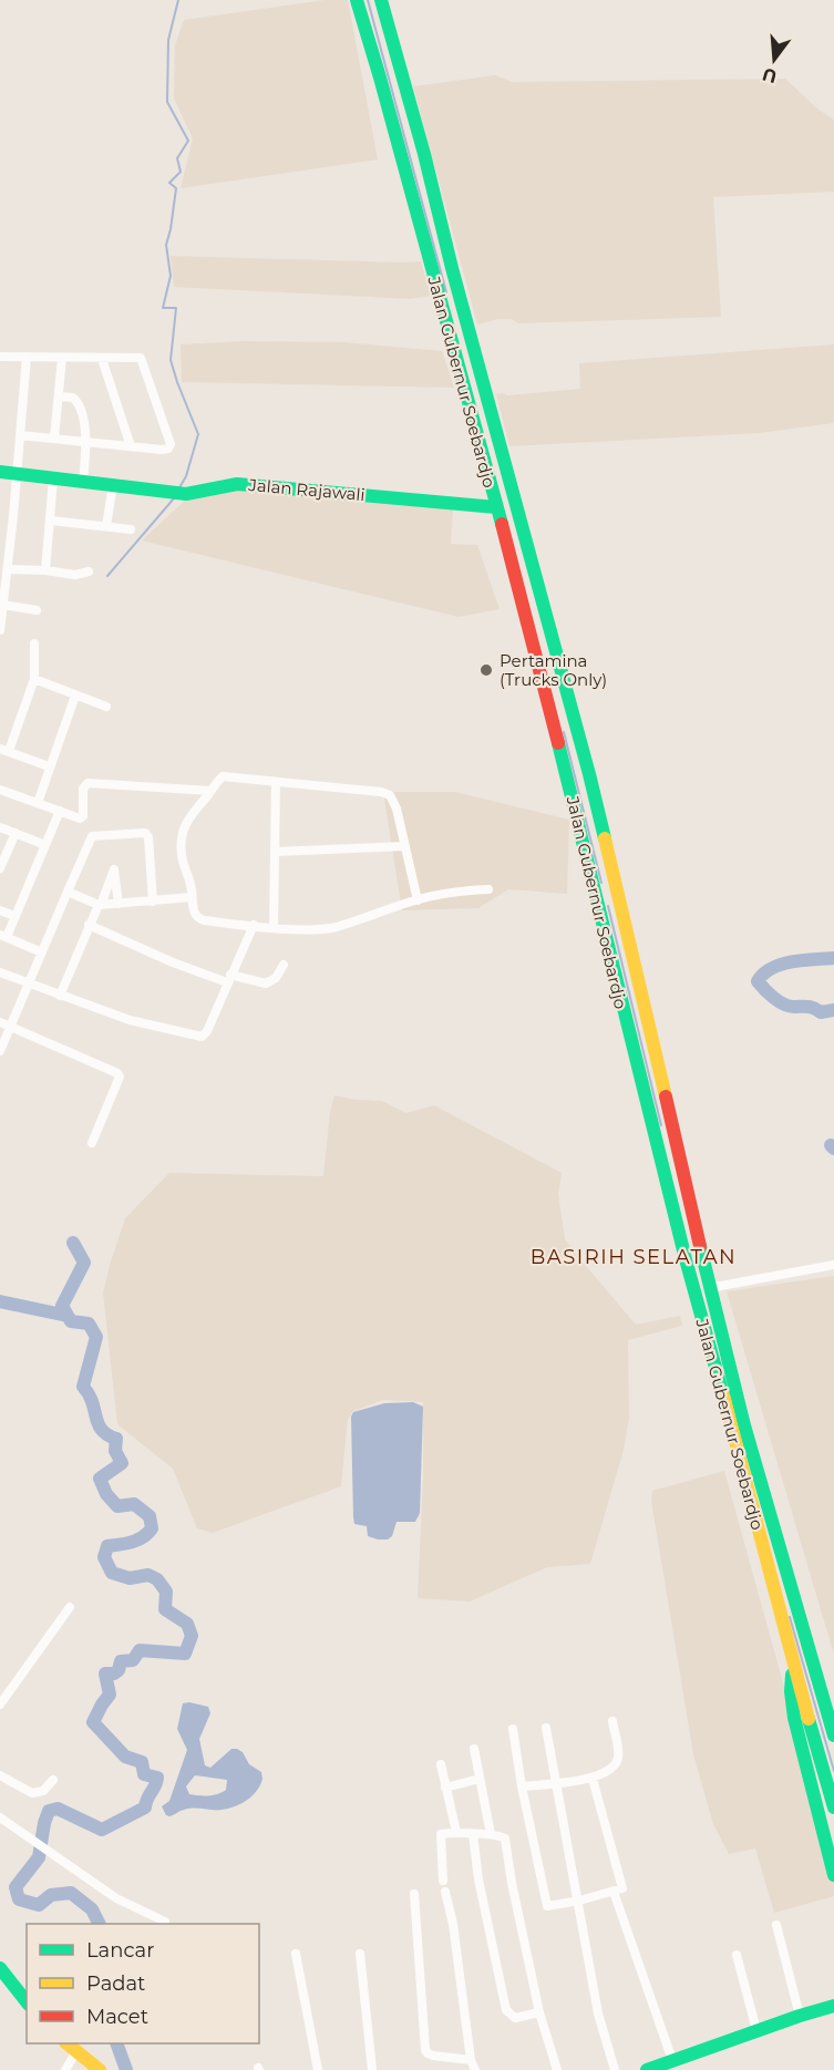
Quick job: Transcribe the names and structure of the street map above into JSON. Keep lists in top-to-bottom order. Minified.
{"streets":{"main road":["Jalan Gubernur Soebardjo","Jalan Rajawali"]},"crossings":[["Jalan Gubernur Soebardjo","Jalan Rajawali"]],"districts":["BASIRIH SELATAN"],"places":["Pertamina (Trucks Only)"],"legend":["Lancar","Padat","Macet"],"north":"bottom"}
